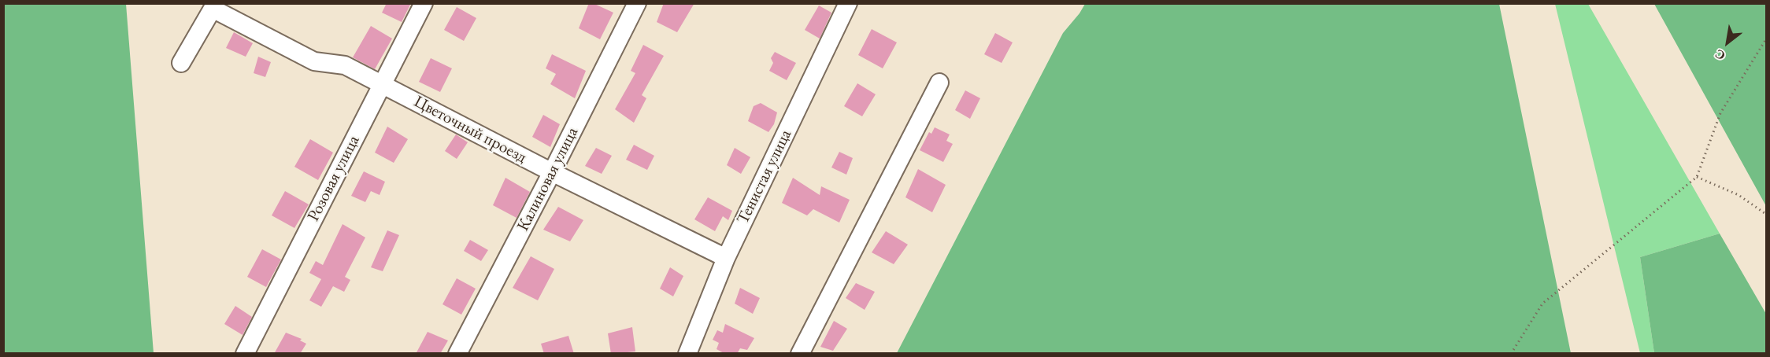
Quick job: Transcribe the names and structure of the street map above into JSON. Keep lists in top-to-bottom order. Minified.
{"streets":{"street":["Цветочный проезд","Тенистая улица","Розовая улица","Калиновая улица"]},"crossings":[["Цветочный проезд","Тенистая улица"],["Цветочный проезд","Розовая улица"],["Цветочный проезд","Калиновая улица"]],"north":"bottom left"}
